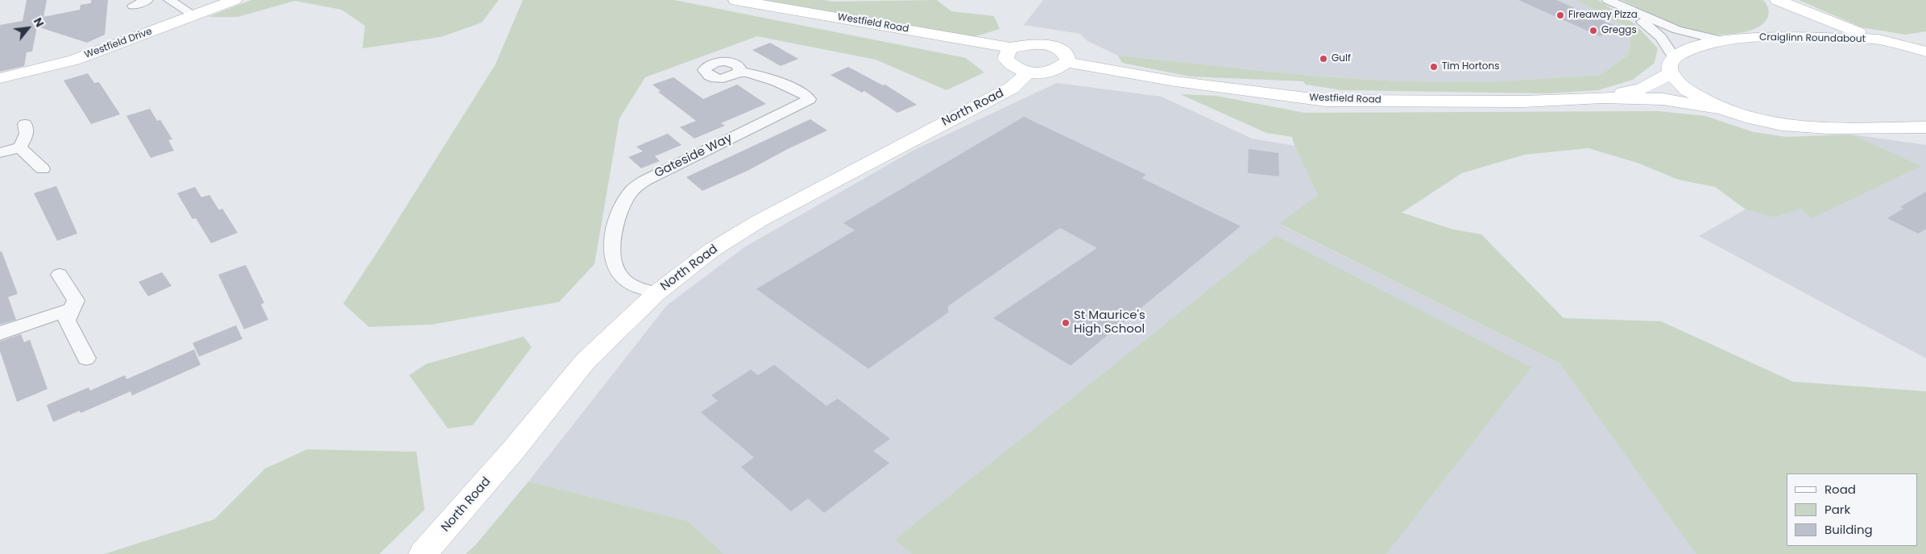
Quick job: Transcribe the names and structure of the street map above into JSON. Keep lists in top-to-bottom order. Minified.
{"streets":{"main road":["Westfield Road","Craiglinn Roundabout","Westfield Drive","North Road"],"street":["Gateside Way"]},"crossings":[["Westfield Road","Craiglinn Roundabout"],["North Road","Gateside Way"]],"places":["Fireaway Pizza","Greggs","Gulf","Tim Hortons","St Maurice's High School"],"legend":["Road","Park","Building"],"north":"top right"}
